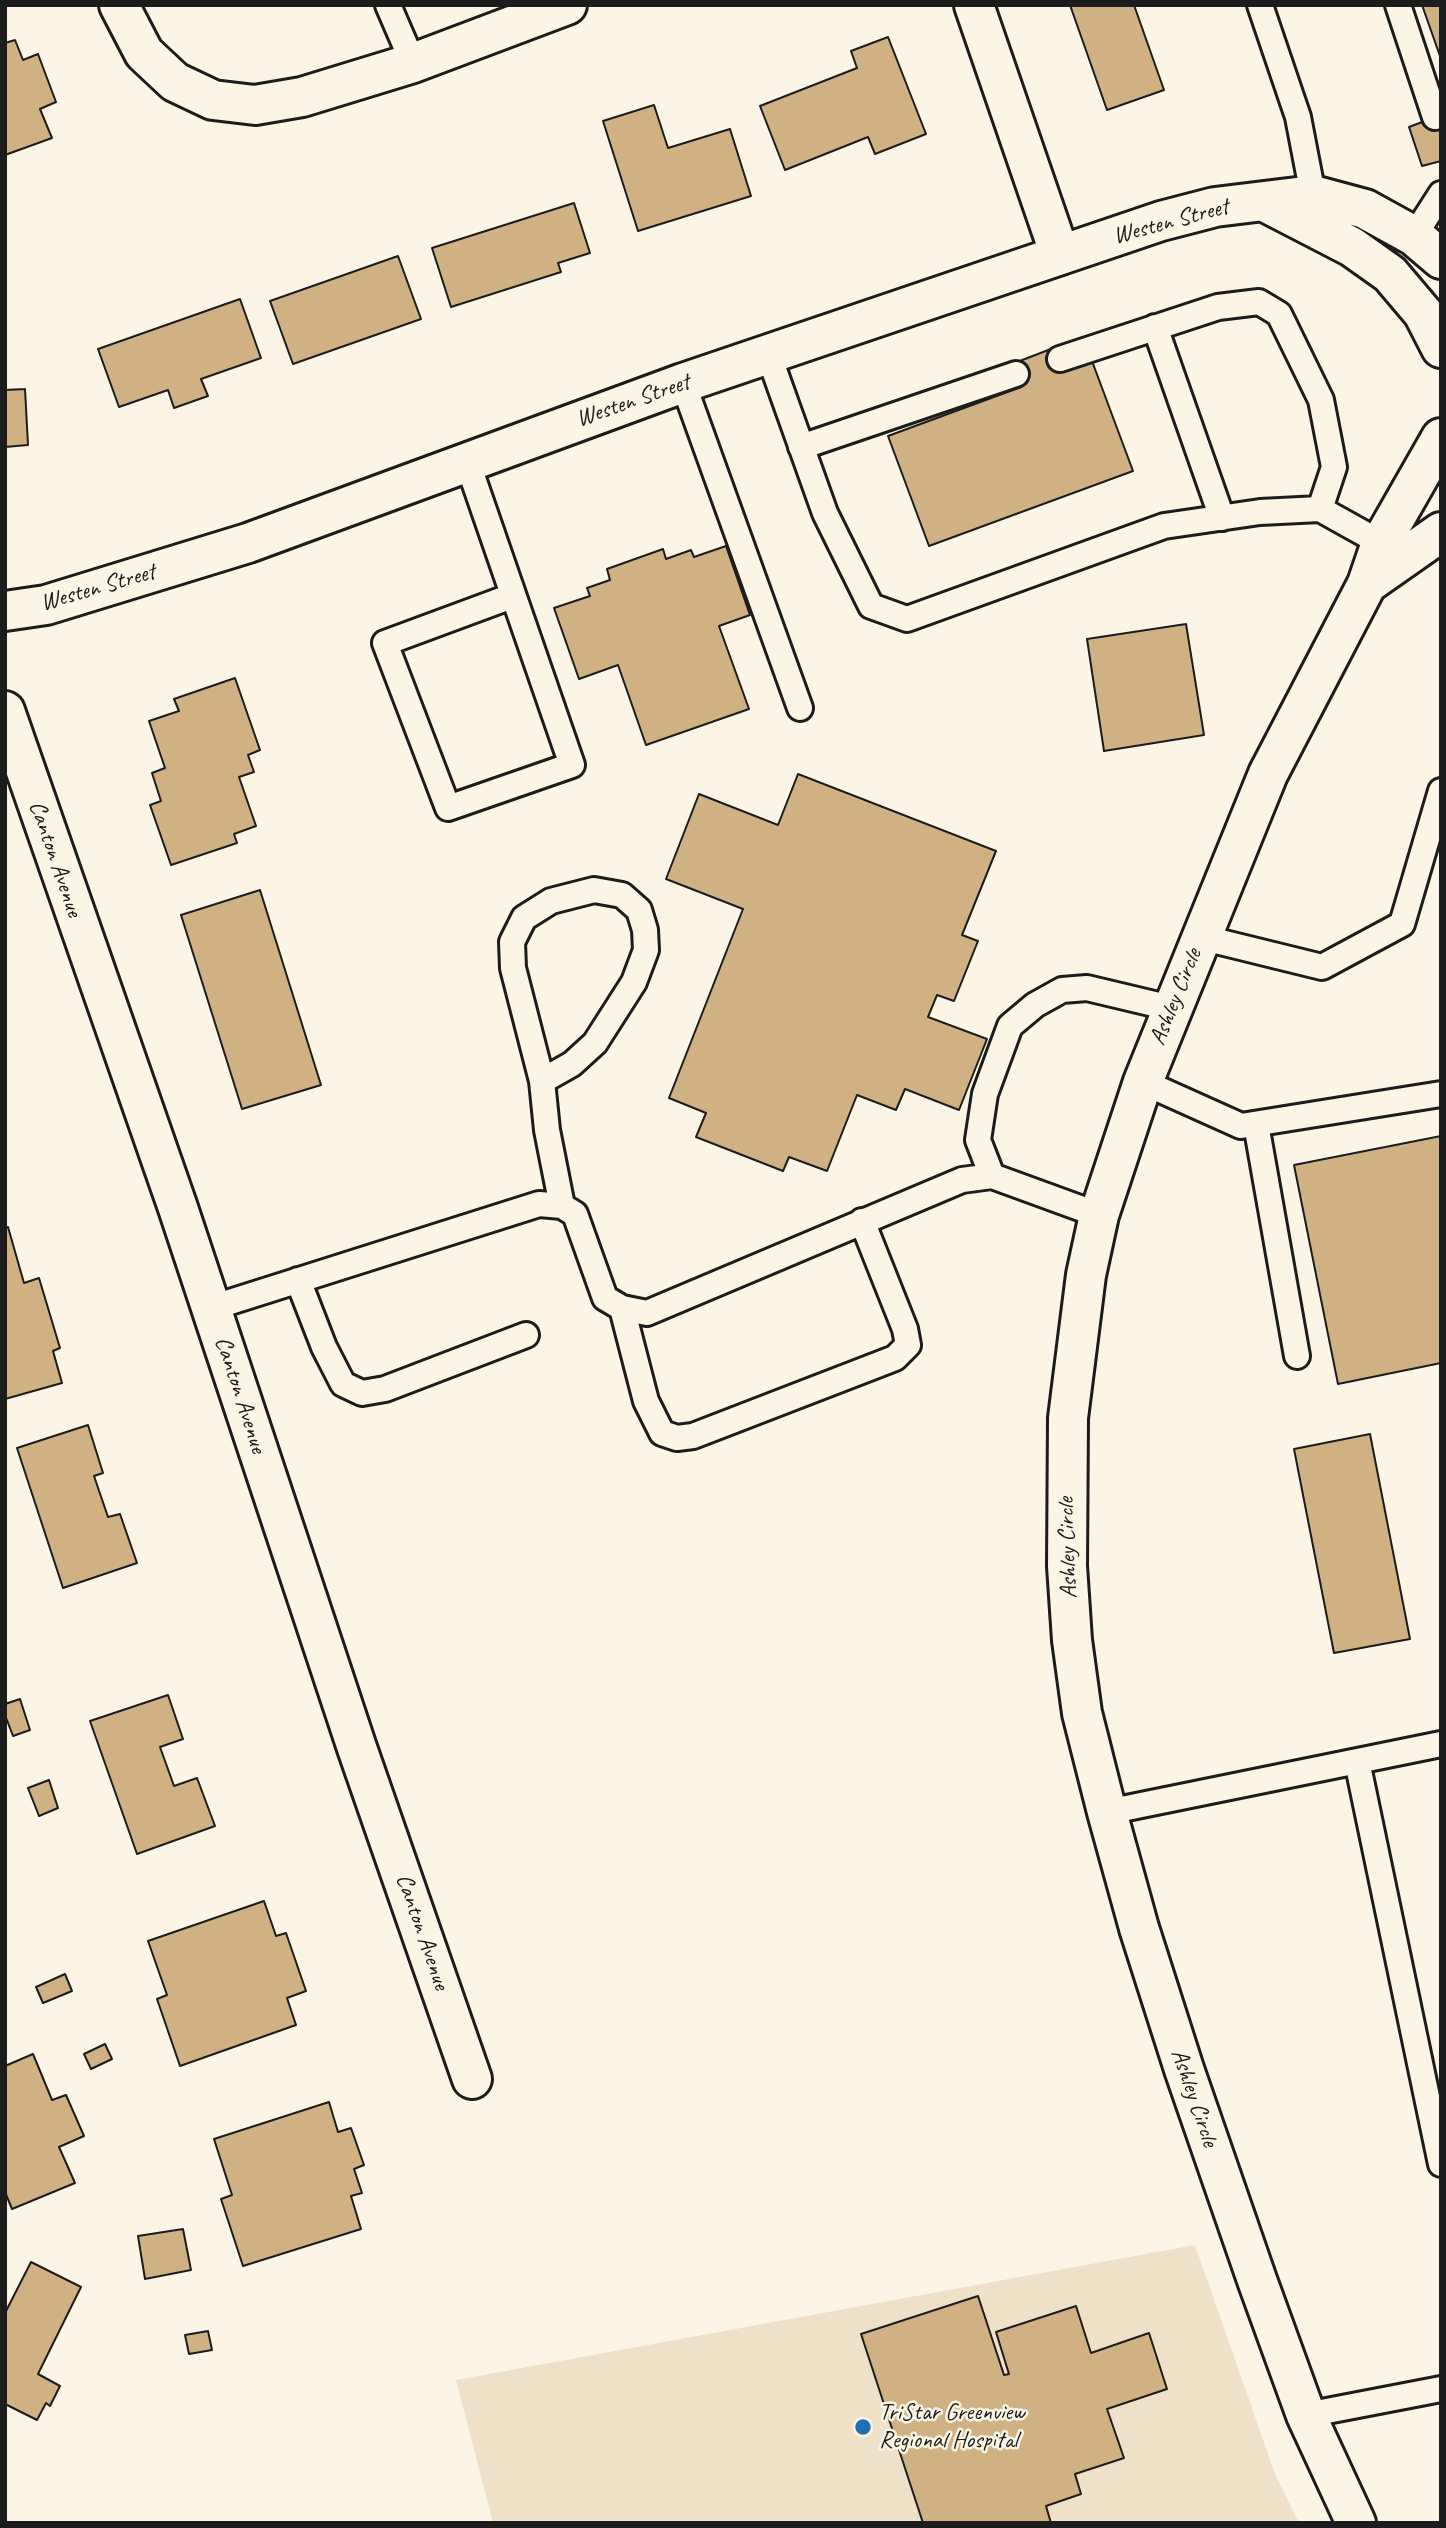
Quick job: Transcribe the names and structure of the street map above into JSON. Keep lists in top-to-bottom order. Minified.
{"streets":{"street":["Westen Street","Canton Avenue","Ashley Circle"]},"places":["TriStar Greenview Regional Hospital"]}
